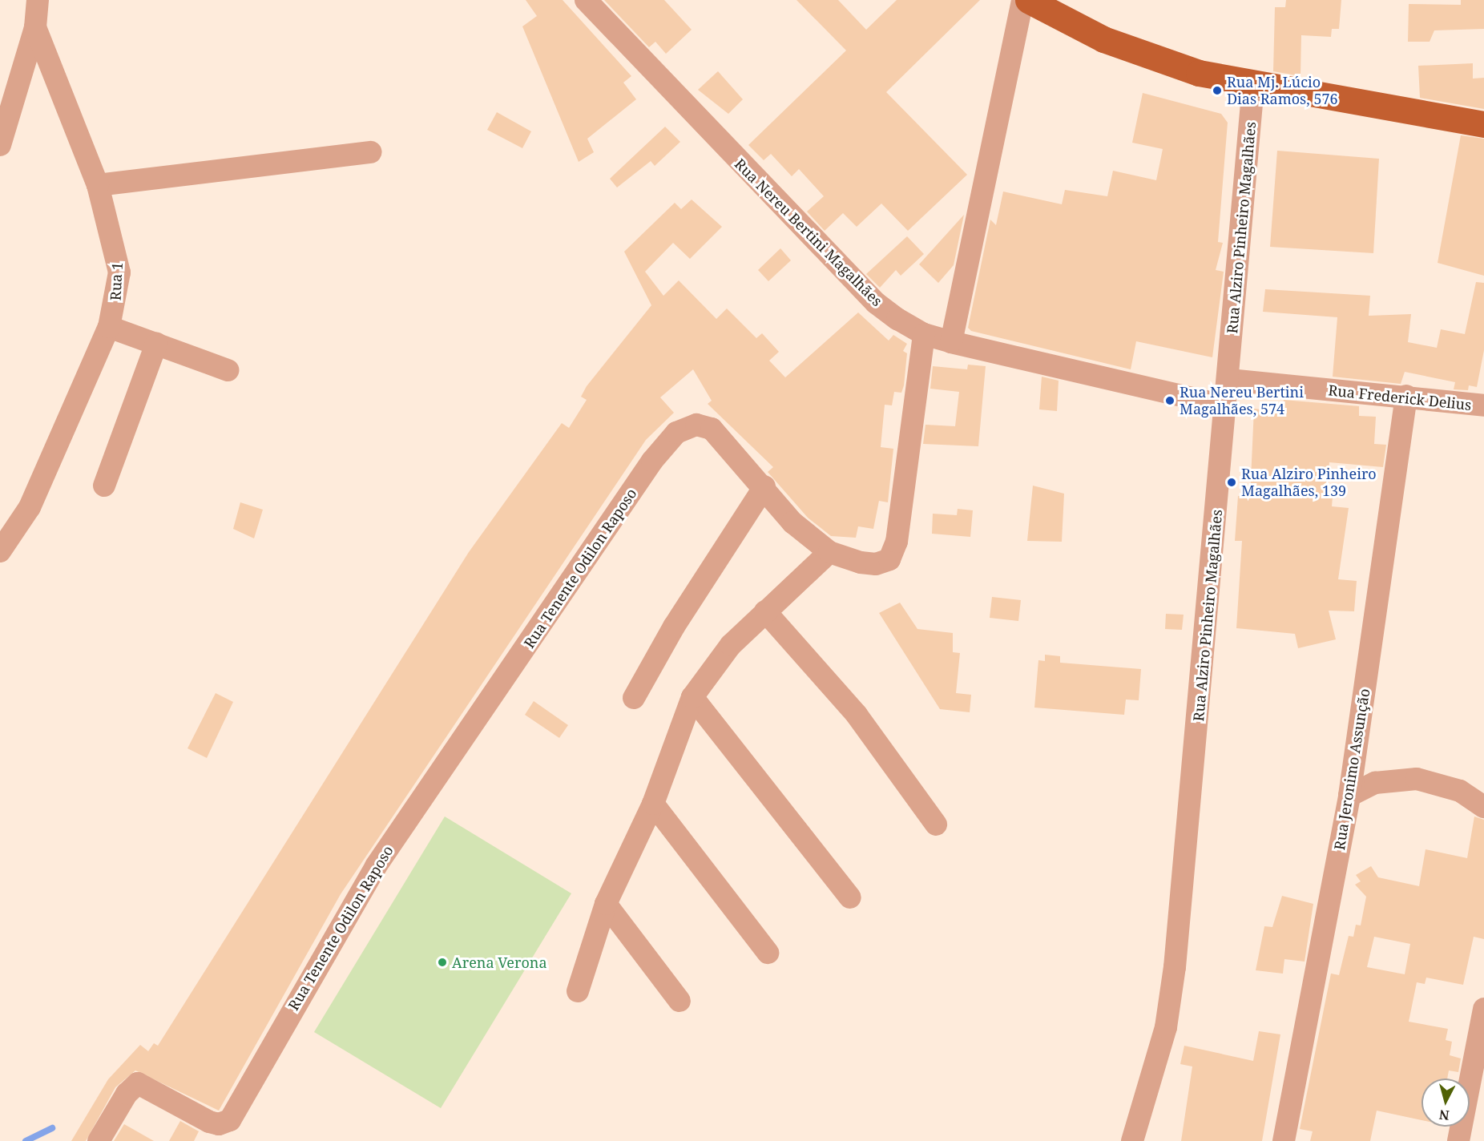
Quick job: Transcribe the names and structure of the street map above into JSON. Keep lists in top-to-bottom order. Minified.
{"streets":{"street":["Rua Alziro Pinheiro Magalhães","Rua Nereu Bertini Magalhães","Rua 1","Rua Frederick Delius","Rua Tenente Odilon Raposo","Rua Jeronimo Assunção"]},"crossings":[["Rua Alziro Pinheiro Magalhães","Rua Nereu Bertini Magalhães"],["Rua Alziro Pinheiro Magalhães","Rua Frederick Delius"],["Rua Nereu Bertini Magalhães","Rua Tenente Odilon Raposo"],["Rua Frederick Delius","Rua Jeronimo Assunção"]],"places":["Rua Mj. Lúcio Dias Ramos, 576","Rua Nereu Bertini Magalhães, 574","Rua Alziro Pinheiro Magalhães, 139","Arena Verona"],"north":"bottom"}
